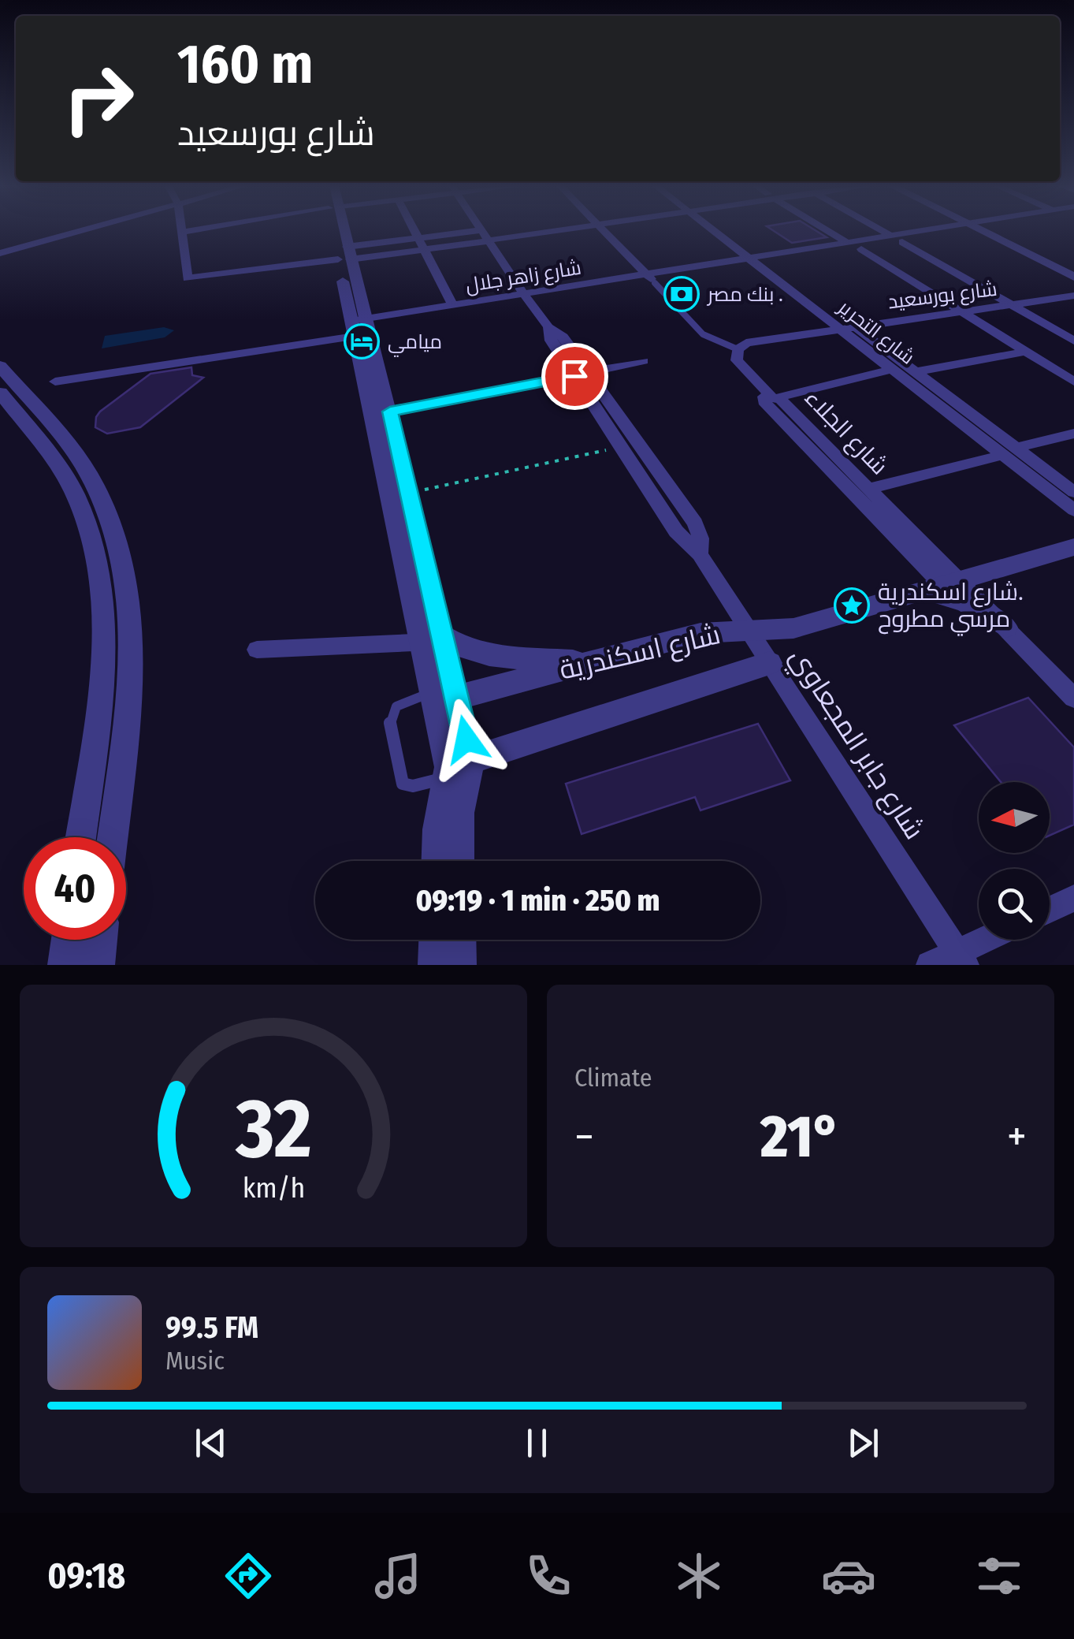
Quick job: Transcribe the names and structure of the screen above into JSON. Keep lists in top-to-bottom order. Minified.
{"streets":{"street":["شارع زاهر جلال","شارع بورسعيد","شارع التحرير","شارع الجلاء","شارع اسكندرية","شارع جابر المجعاوي"]},"crossings":[["شارع زاهر جلال","شارع التحرير"],["شارع زاهر جلال","شارع جابر المجعاوي"],["شارع بورسعيد","شارع التحرير"],["شارع الجلاء","شارع اسكندرية"],["شارع اسكندرية","شارع جابر المجعاوي"]],"places":{"bank":["بنك مصر ."],"hotel":["ميامي"],"place":["شارع اسكندرية. مرسي مطروح"]},"north":"left","page":{"turn":["160 m","شارع بورسعيد"],"limit":"40","trip":"09:19 · 1 min · 250 m","tile":"Climate","heat":["−","21°","+"],"song":["99.5 FM","Music"],"tabs":"09:18","gauge":["32","km/h"]}}
